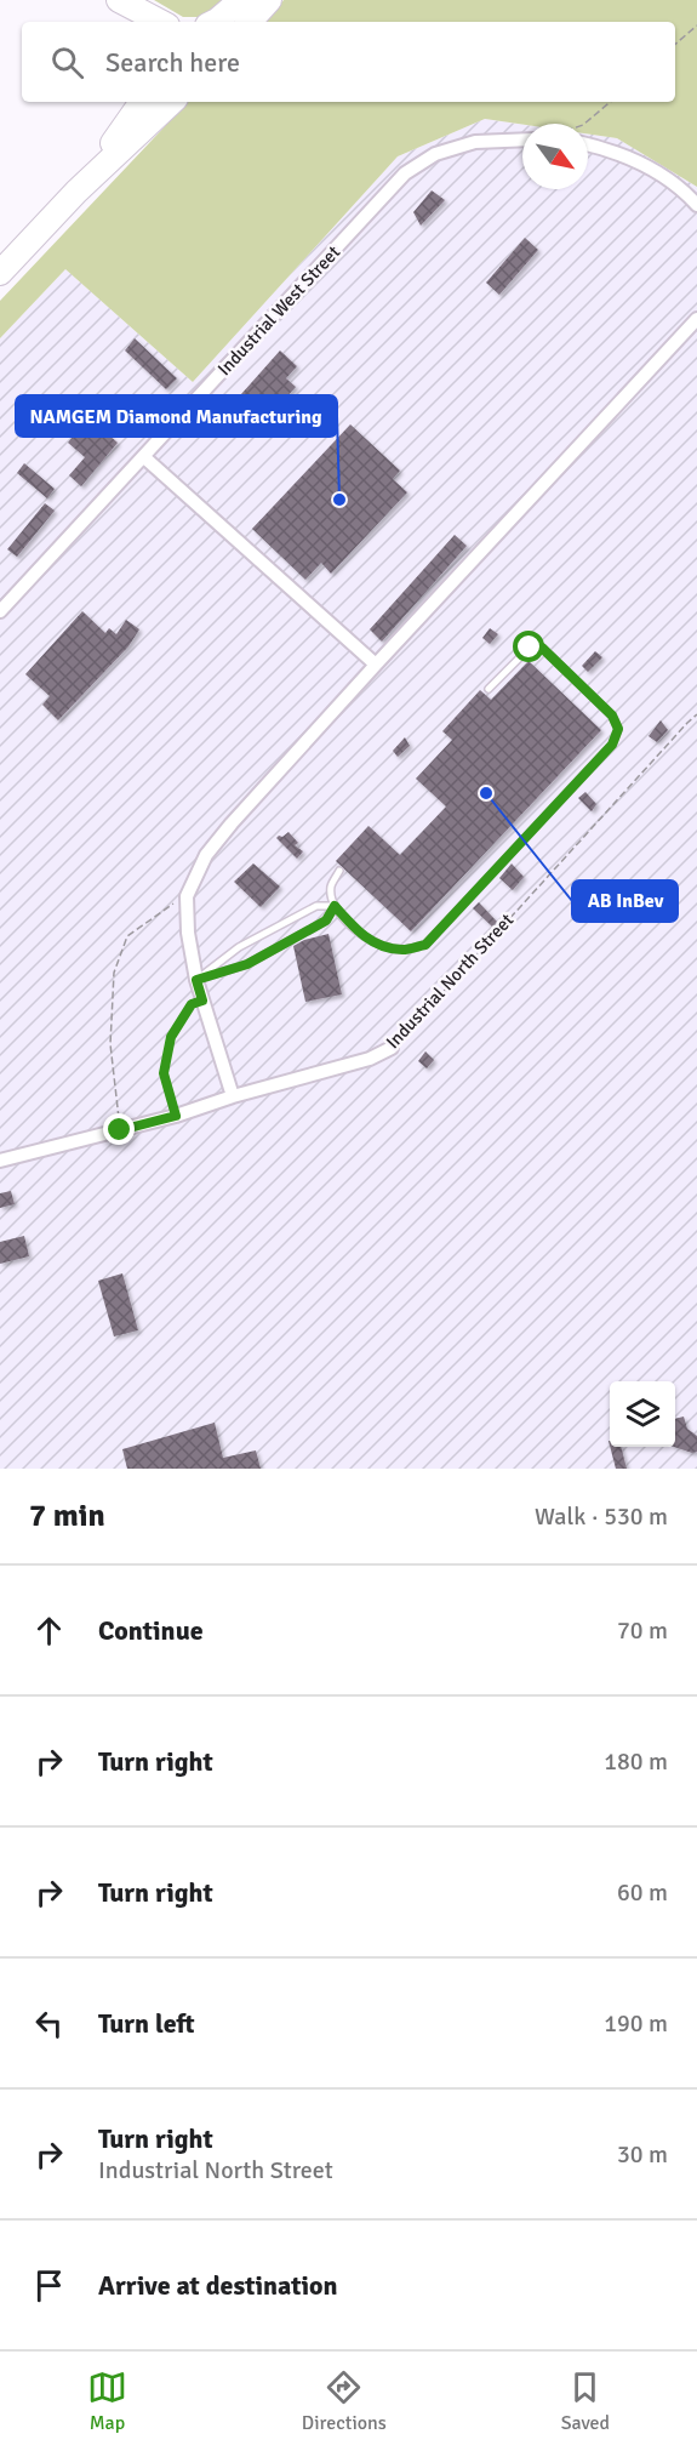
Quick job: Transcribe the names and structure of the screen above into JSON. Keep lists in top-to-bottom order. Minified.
{"streets":{"street":["Industrial West Street","Industrial North Street"]},"places":["NAMGEM Diamond Manufacturing","AB InBev"],"north":"bottom right","page":{"search":"Search here","heading":["7 min","Walk · 530 m"],"list":[["Continue","70 m"],["Turn right","180 m"],["Turn right","60 m"],["Turn left","190 m"],["Turn right","Industrial North Street","30 m"],"Arrive at destination"],"nav":["Map","Directions","Saved"]}}
